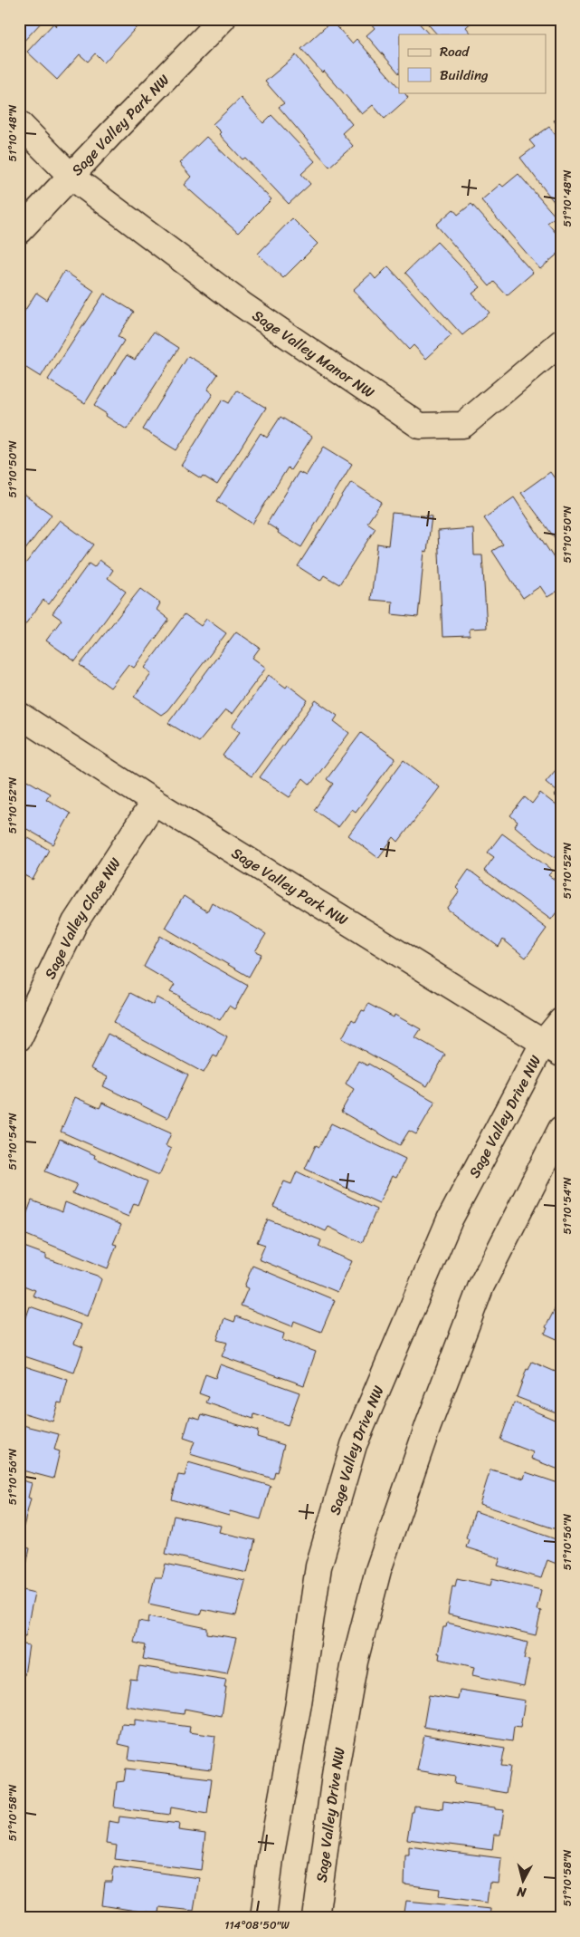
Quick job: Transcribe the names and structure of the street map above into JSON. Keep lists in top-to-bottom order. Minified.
{"streets":{"street":["Sage Valley Park NW","Sage Valley Manor NW","Sage Valley Close NW","Sage Valley Drive NW"]},"crossings":[["Sage Valley Park NW","Sage Valley Manor NW"],["Sage Valley Park NW","Sage Valley Close NW"],["Sage Valley Park NW","Sage Valley Drive NW"]],"legend":["Road","Building"],"north":"bottom","coordinates":["51°10'48\"N","51°10'50\"N","51°10'52\"N","51°10'54\"N","51°10'56\"N","51°10'58\"N","114°08'50\"W"]}
